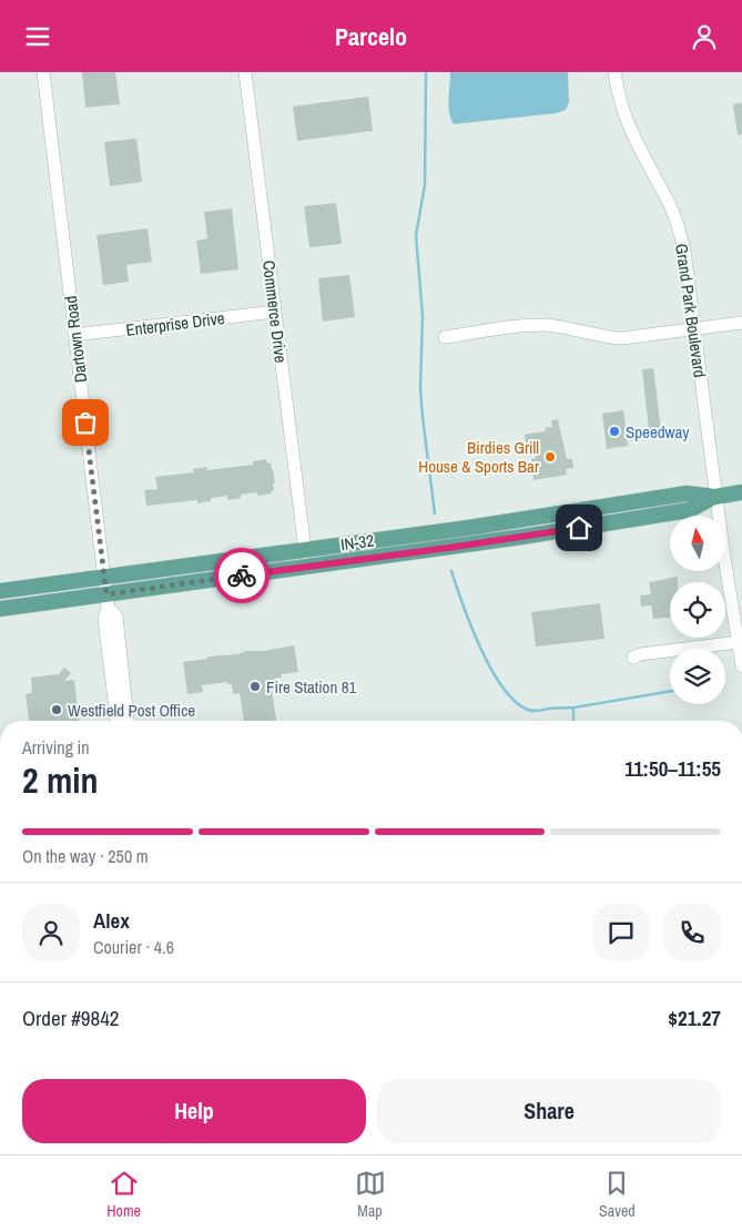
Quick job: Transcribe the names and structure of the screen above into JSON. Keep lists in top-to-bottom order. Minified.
{"streets":{"main road":["IN-32"],"street":["Grand Park Boulevard","Commerce Drive","Enterprise Drive","Dartown Road"]},"crossings":[["Grand Park Boulevard","IN-32"],["Commerce Drive","Enterprise Drive"],["Commerce Drive","IN-32"],["Enterprise Drive","Dartown Road"],["Dartown Road","IN-32"]],"places":["Speedway","Birdies Grill House & Sports Bar","Fire Station 81","Westfield Post Office"],"north":"top","page":{"header":"Parcelo","heading":["2 min","Arriving in","11:50–11:55"],"panel":["Alex","Courier · 4.6","Order #9842","$21.27"],"bar":"On the way · 250 m","buttons":["Help","Share"],"tabs":["Home","Map","Saved"]}}
